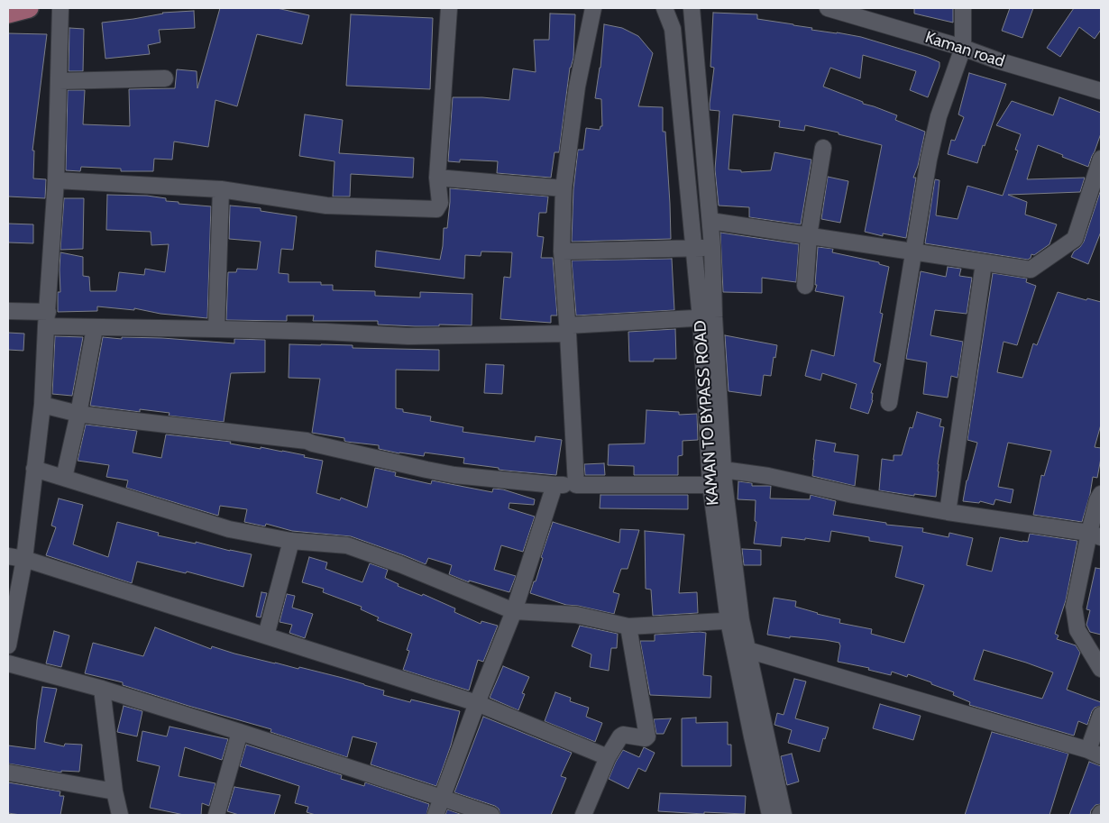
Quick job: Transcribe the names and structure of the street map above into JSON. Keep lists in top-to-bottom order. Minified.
{"streets":{"street":["Kaman road","KAMAN TO BYPASS ROAD"]}}
